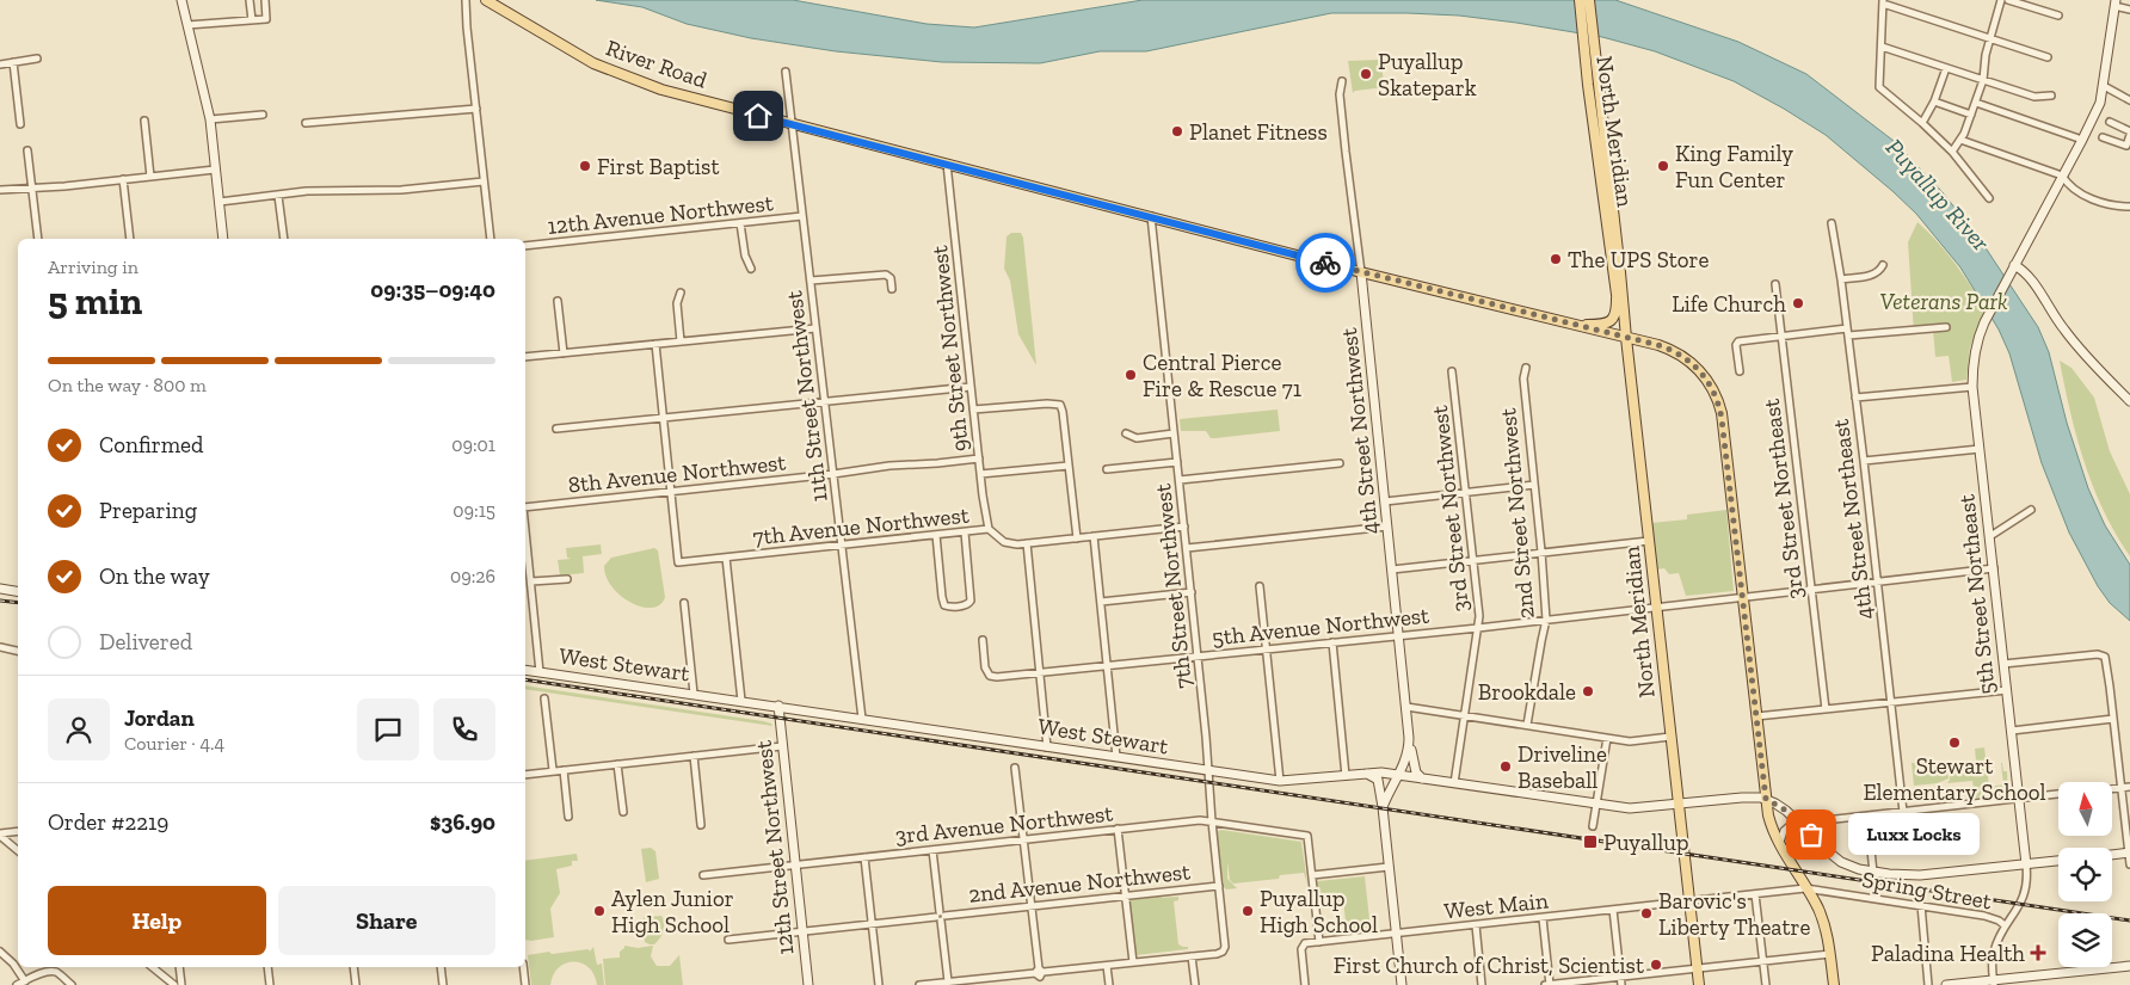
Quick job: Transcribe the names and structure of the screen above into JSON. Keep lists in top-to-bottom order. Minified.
{"streets":{"main road":["River Road","North Meridian"],"street":["12th Avenue Northwest","9th Street Northwest","11th Street Northwest","4th Street Northwest","8th Avenue Northwest","3rd Street Northeast","3rd Street Northwest","2nd Street Northwest","4th Street Northeast","7th Avenue Northwest","7th Street Northwest","5th Street Northeast","5th Avenue Northwest","West Stewart","3rd Avenue Northwest","12th Street Northwest","2nd Avenue Northwest","Spring Street","West Main"]},"crossings":[["River Road","North Meridian"],["River Road","9th Street Northwest"],["River Road","11th Street Northwest"],["River Road","4th Street Northwest"],["River Road","7th Street Northwest"],["River Road","5th Avenue Northwest"],["River Road","West Stewart"],["River Road","Spring Street"],["North Meridian","5th Avenue Northwest"],["North Meridian","West Stewart"],["North Meridian","West Main"],["12th Avenue Northwest","11th Street Northwest"],["9th Street Northwest","8th Avenue Northwest"],["9th Street Northwest","7th Avenue Northwest"],["11th Street Northwest","8th Avenue Northwest"],["11th Street Northwest","7th Avenue Northwest"],["11th Street Northwest","West Stewart"],["4th Street Northwest","5th Avenue Northwest"],["4th Street Northwest","West Stewart"],["8th Avenue Northwest","7th Avenue Northwest"],["3rd Street Northeast","5th Avenue Northwest"],["3rd Street Northwest","5th Avenue Northwest"],["3rd Street Northwest","West Stewart"],["2nd Street Northwest","5th Avenue Northwest"],["4th Street Northeast","5th Avenue Northwest"],["7th Avenue Northwest","7th Street Northwest"],["7th Street Northwest","5th Avenue Northwest"],["7th Street Northwest","West Stewart"],["7th Street Northwest","3rd Avenue Northwest"],["7th Street Northwest","2nd Avenue Northwest"],["5th Street Northeast","5th Avenue Northwest"],["West Stewart","12th Street Northwest"],["3rd Avenue Northwest","12th Street Northwest"],["12th Street Northwest","2nd Avenue Northwest"],["Spring Street","West Main"]],"water":["Puyallup River"],"parks":["Veterans Park"],"places":{"other":["Puyallup Skatepark","Planet Fitness","First Baptist","King Family Fun Center","The UPS Store","Life Church","Central Pierce Fire & Rescue 71","Brookdale","Stewart Elementary School","Driveline Baseball","Luxx Locks","Aylen Junior High School","Puyallup High School","Barovic's Liberty Theatre","First Church of Christ, Scientist"],"transit":["Puyallup"],"health":["Paladina Health"]},"north":"top","page":{"heading":["5 min","Arriving in","09:35–09:40"],"panel":["Jordan","Courier · 4.4","Order #2219","$36.90"],"bar":"On the way · 800 m","list":[["Confirmed","09:01"],["Preparing","09:15"],["On the way","09:26"],"Delivered"],"bubble":"Luxx Locks","buttons":["Help","Share"]}}
